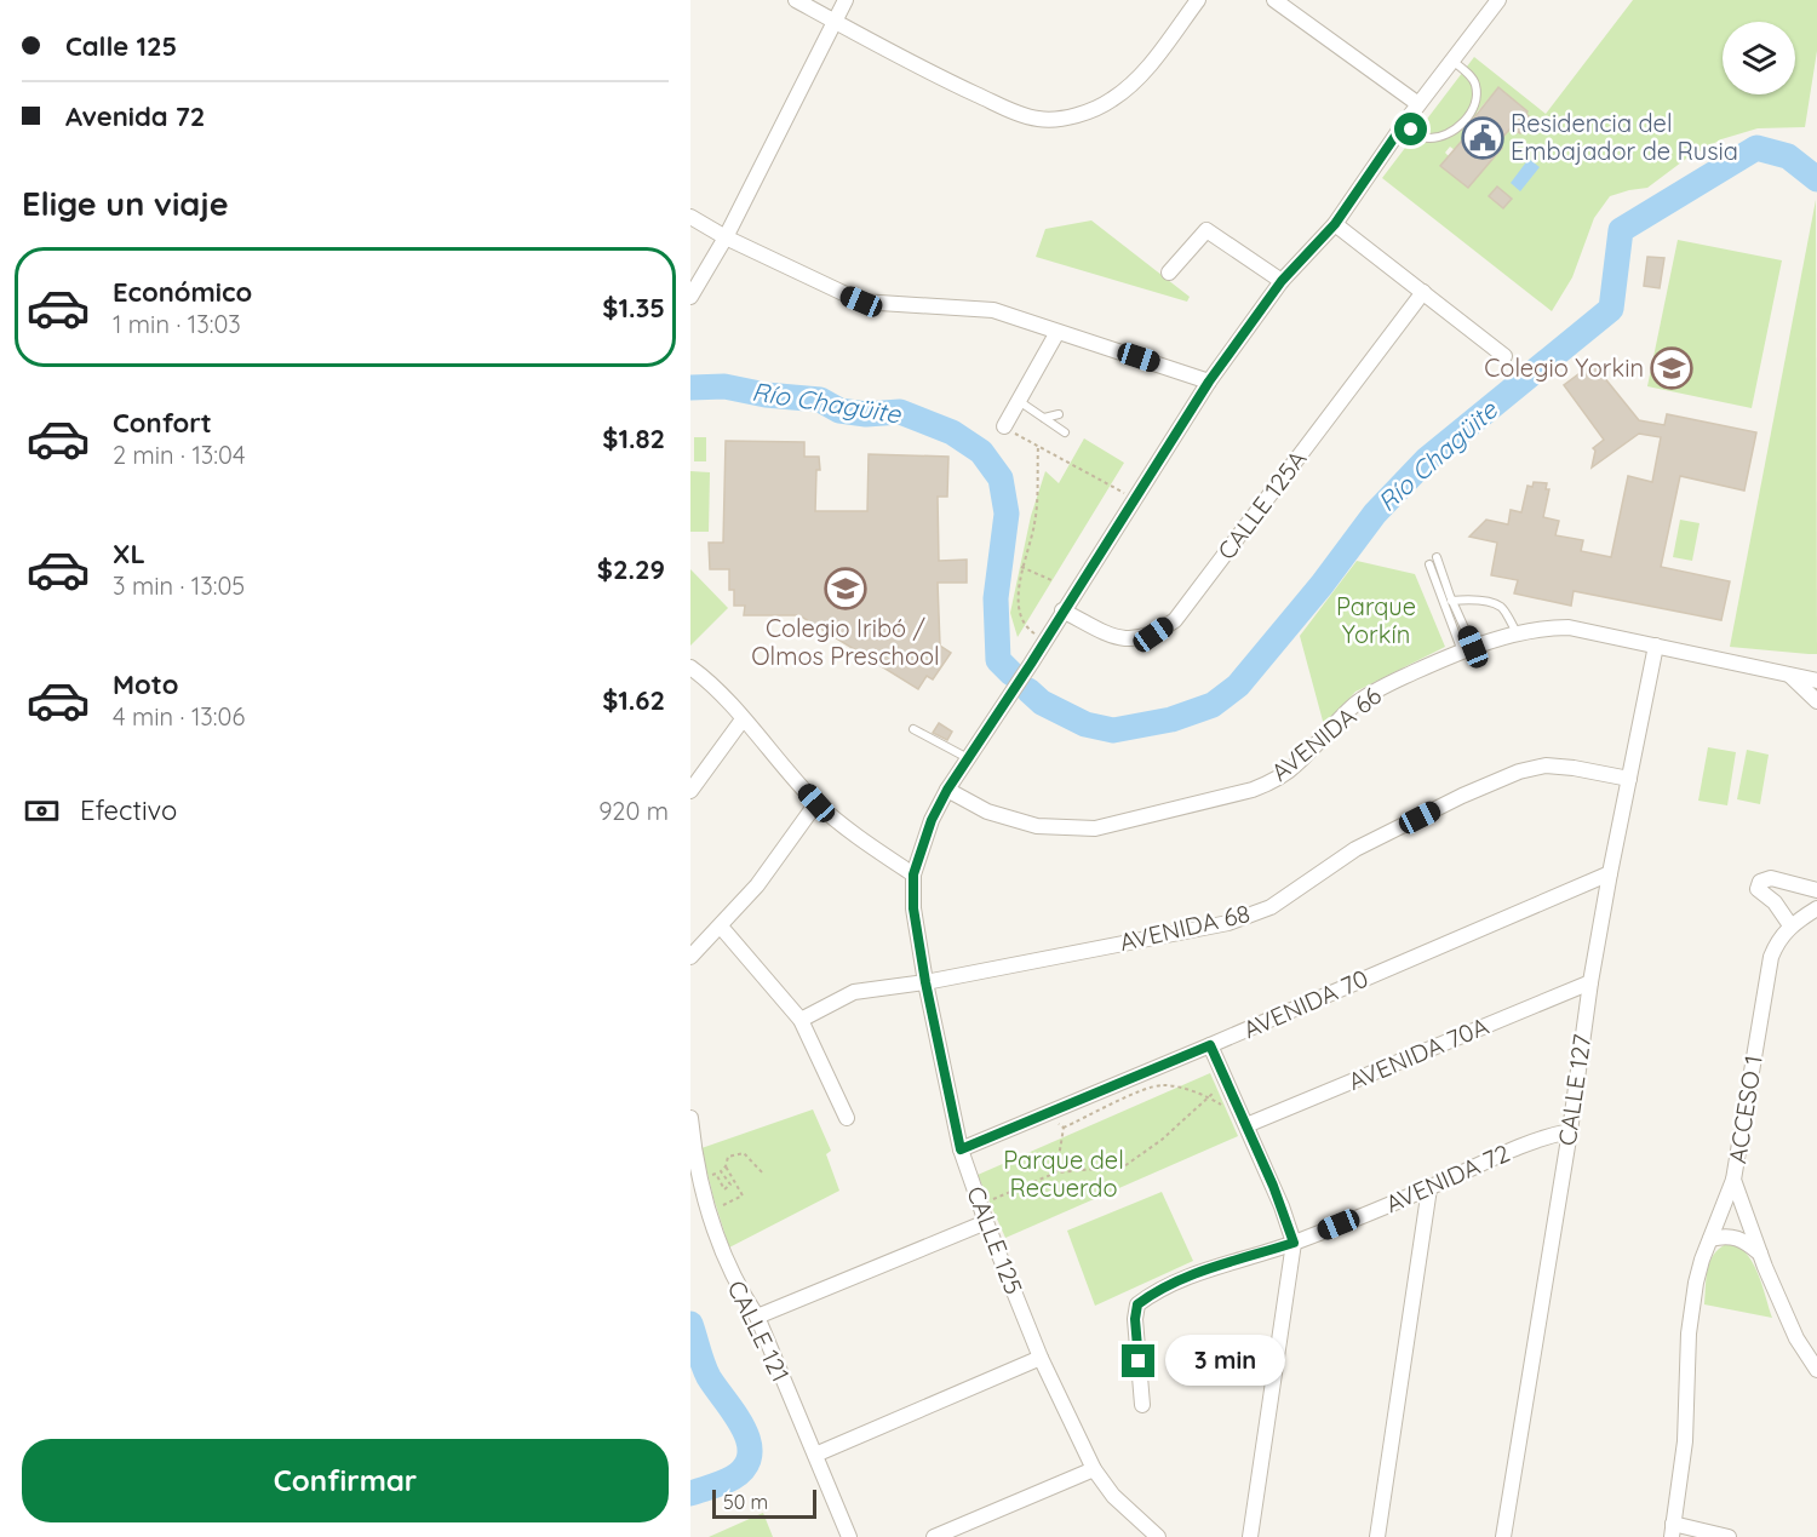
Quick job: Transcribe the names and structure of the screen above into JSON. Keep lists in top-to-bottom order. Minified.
{"streets":{"street":["CALLE 125A","AVENIDA 66","AVENIDA 68","AVENIDA 70","AVENIDA 70A","CALLE 127","ACCESO 1","AVENIDA 72","CALLE 125","CALLE 121"]},"crossings":[["CALLE 125A","CALLE 125"],["AVENIDA 66","CALLE 127"],["AVENIDA 66","CALLE 125"],["AVENIDA 68","CALLE 127"],["AVENIDA 68","CALLE 125"],["AVENIDA 70","CALLE 127"],["AVENIDA 70","CALLE 125"],["AVENIDA 70A","CALLE 127"],["CALLE 127","AVENIDA 72"]],"water":["Río Chagüite"],"parks":["Parque Yorkín","Parque del Recuerdo"],"places":{"public building":["Residencia del Embajador de Rusia"],"school or university":["Colegio Yorkin","Colegio Iribó / Olmos Preschool"]},"scale_bar":"50 m","page":{"banner":["Calle 125","Avenida 72"],"heading":"Elige un viaje","list":[{"name":"Económico","note":"1 min · 13:03","value":"$1.35"},{"name":"Confort","note":"2 min · 13:04","value":"$1.82"},{"name":"XL","note":"3 min · 13:05","value":"$2.29"},{"name":"Moto","note":"4 min · 13:06","value":"$1.62"}],"pay":["Efectivo","920 m"],"bubble":"3 min","buttons":"Confirmar","scale":"50 m"}}
